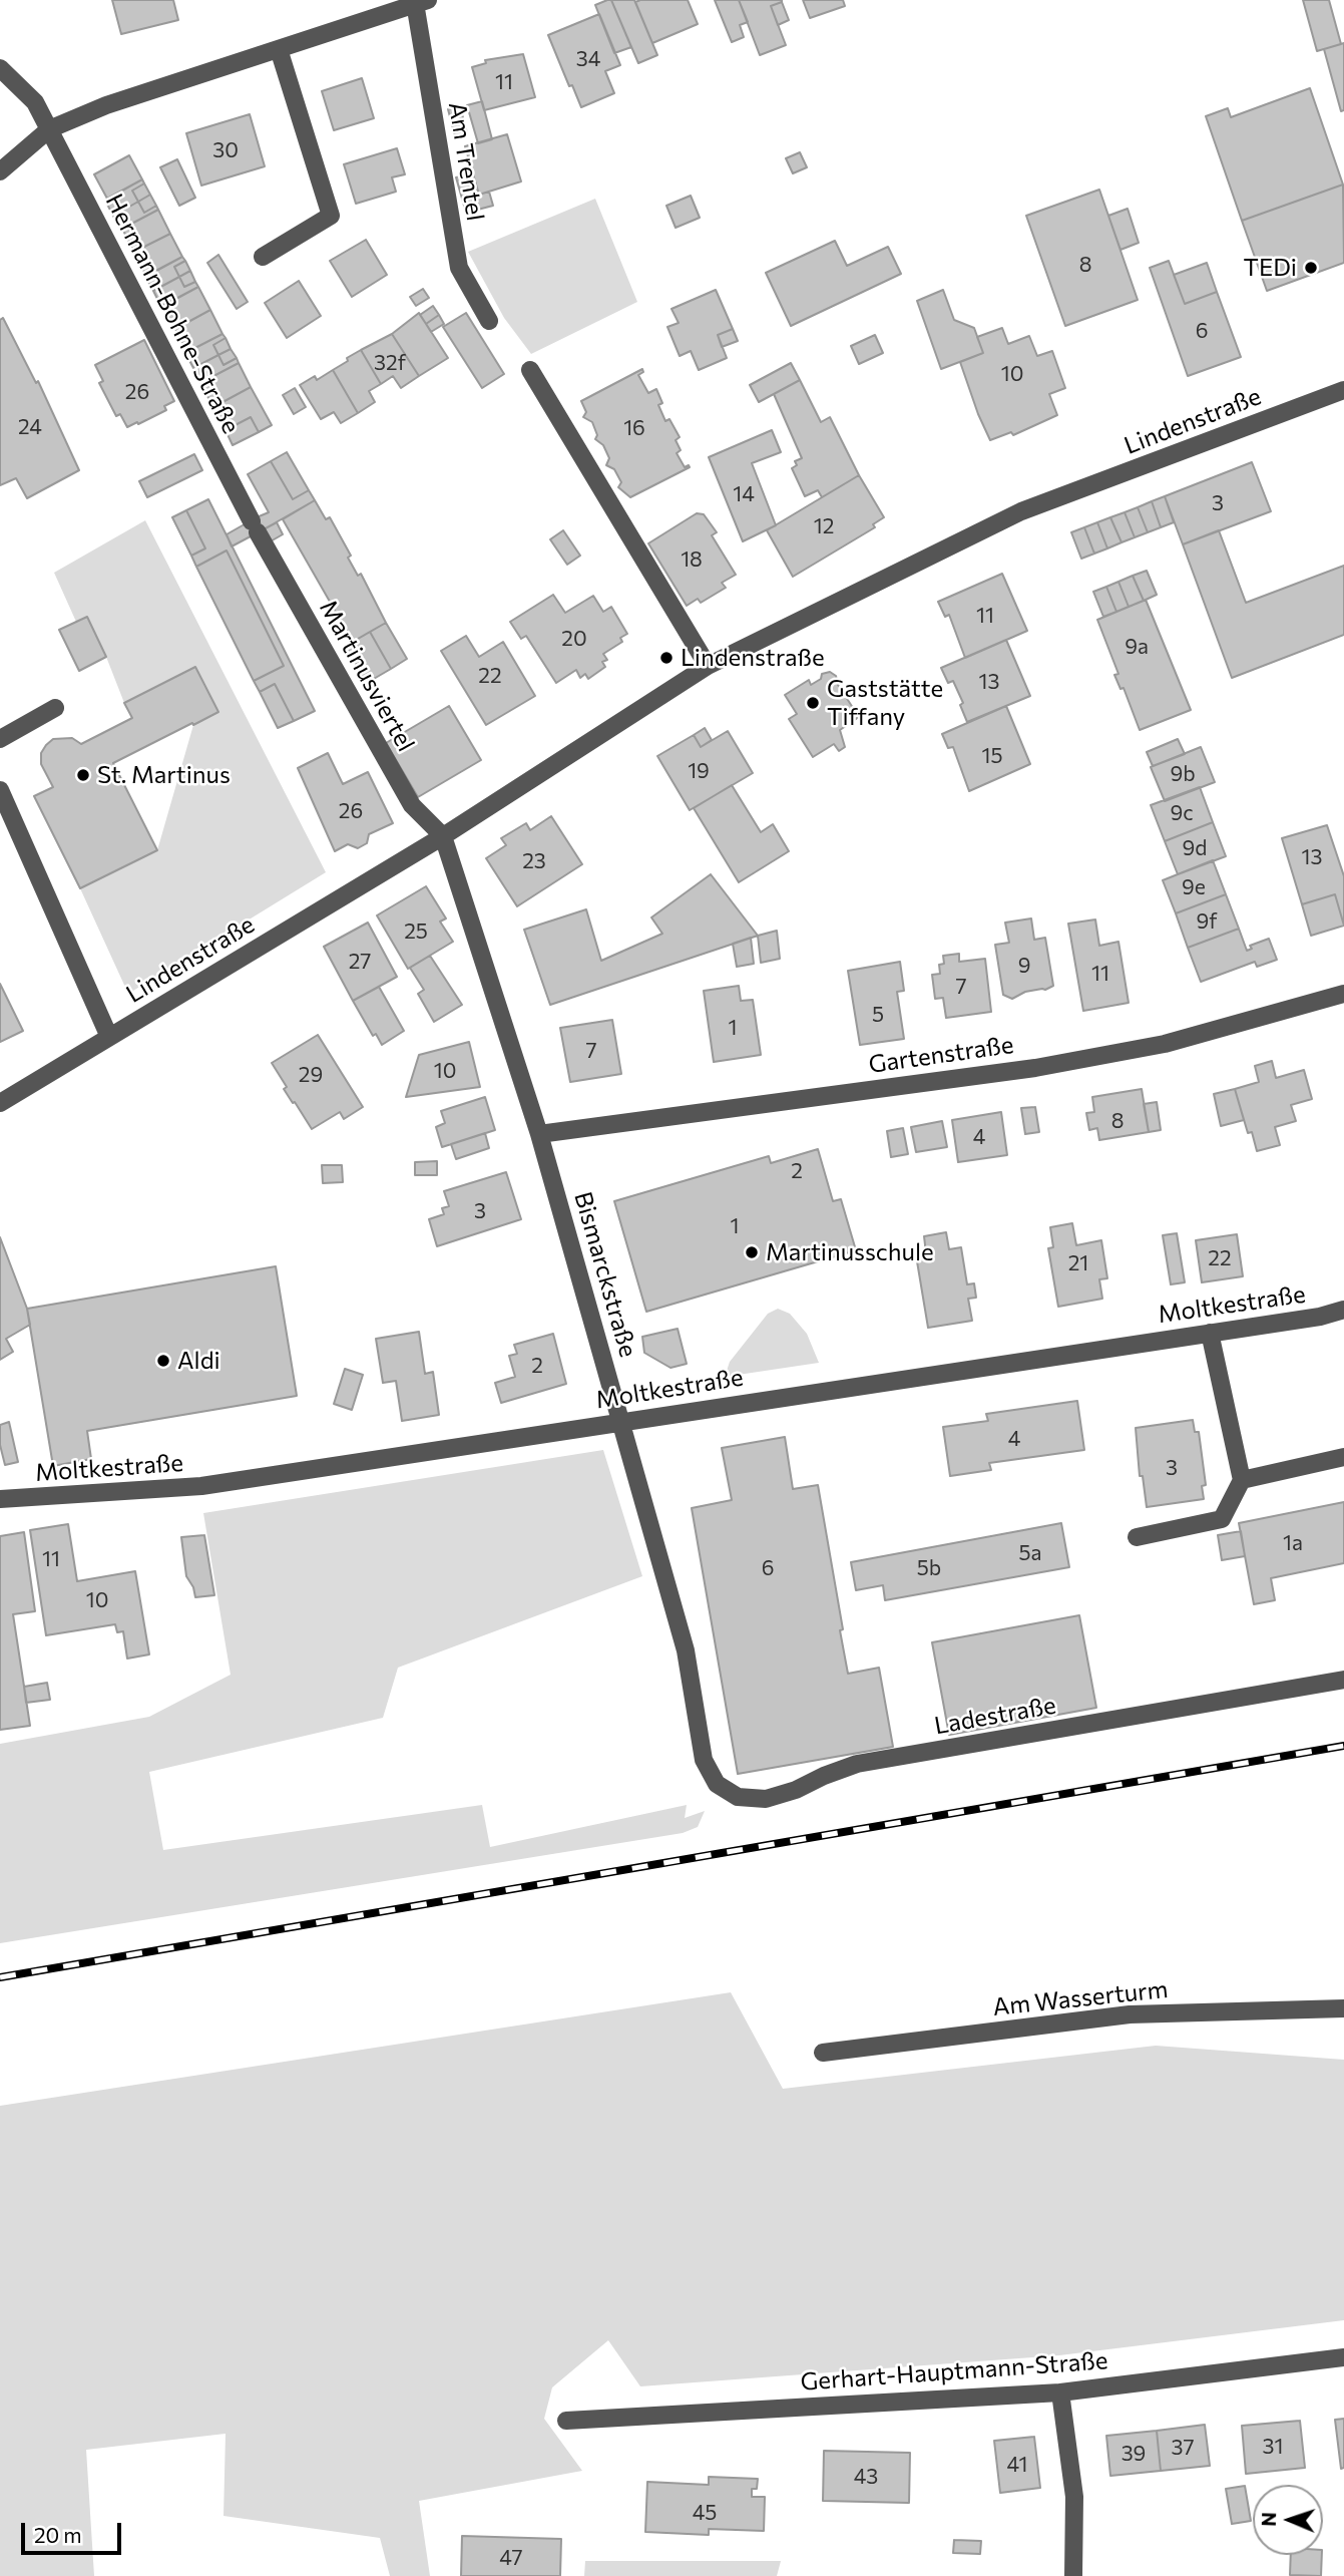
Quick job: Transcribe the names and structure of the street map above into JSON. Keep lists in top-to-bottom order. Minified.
{"streets":{"street":["Am Trentel","Hermann-Bohne-Straße","Lindenstraße","Martinusviertel","Gartenstraße","Bismarckstraße","Moltkestraße","Ladestraße","Am Wasserturm","Gerhart-Hauptmann-Straße"]},"crossings":[["Hermann-Bohne-Straße","Martinusviertel"],["Lindenstraße","Martinusviertel"],["Lindenstraße","Bismarckstraße"],["Martinusviertel","Bismarckstraße"],["Gartenstraße","Bismarckstraße"],["Bismarckstraße","Moltkestraße"],["Bismarckstraße","Ladestraße"]],"places":["TEDi","Lindenstraße","Gaststätte Tiffany","St. Martinus","Martinusschule","Aldi"],"house_numbers":["34","11","30","8","6","32f","10","26","24","16","14","3","12","18","11","20","9a","22","13","15","19","9b","26","9c","9d","13","23","9e","9f","25","27","9","11","7","5","1","7","10","29","8","4","2","3","1","22","21","2","4","3","1a","5a","11","6","5b","10","31","37","39","41","43","45","47"],"scale_bar":"20 m","north":"left"}
